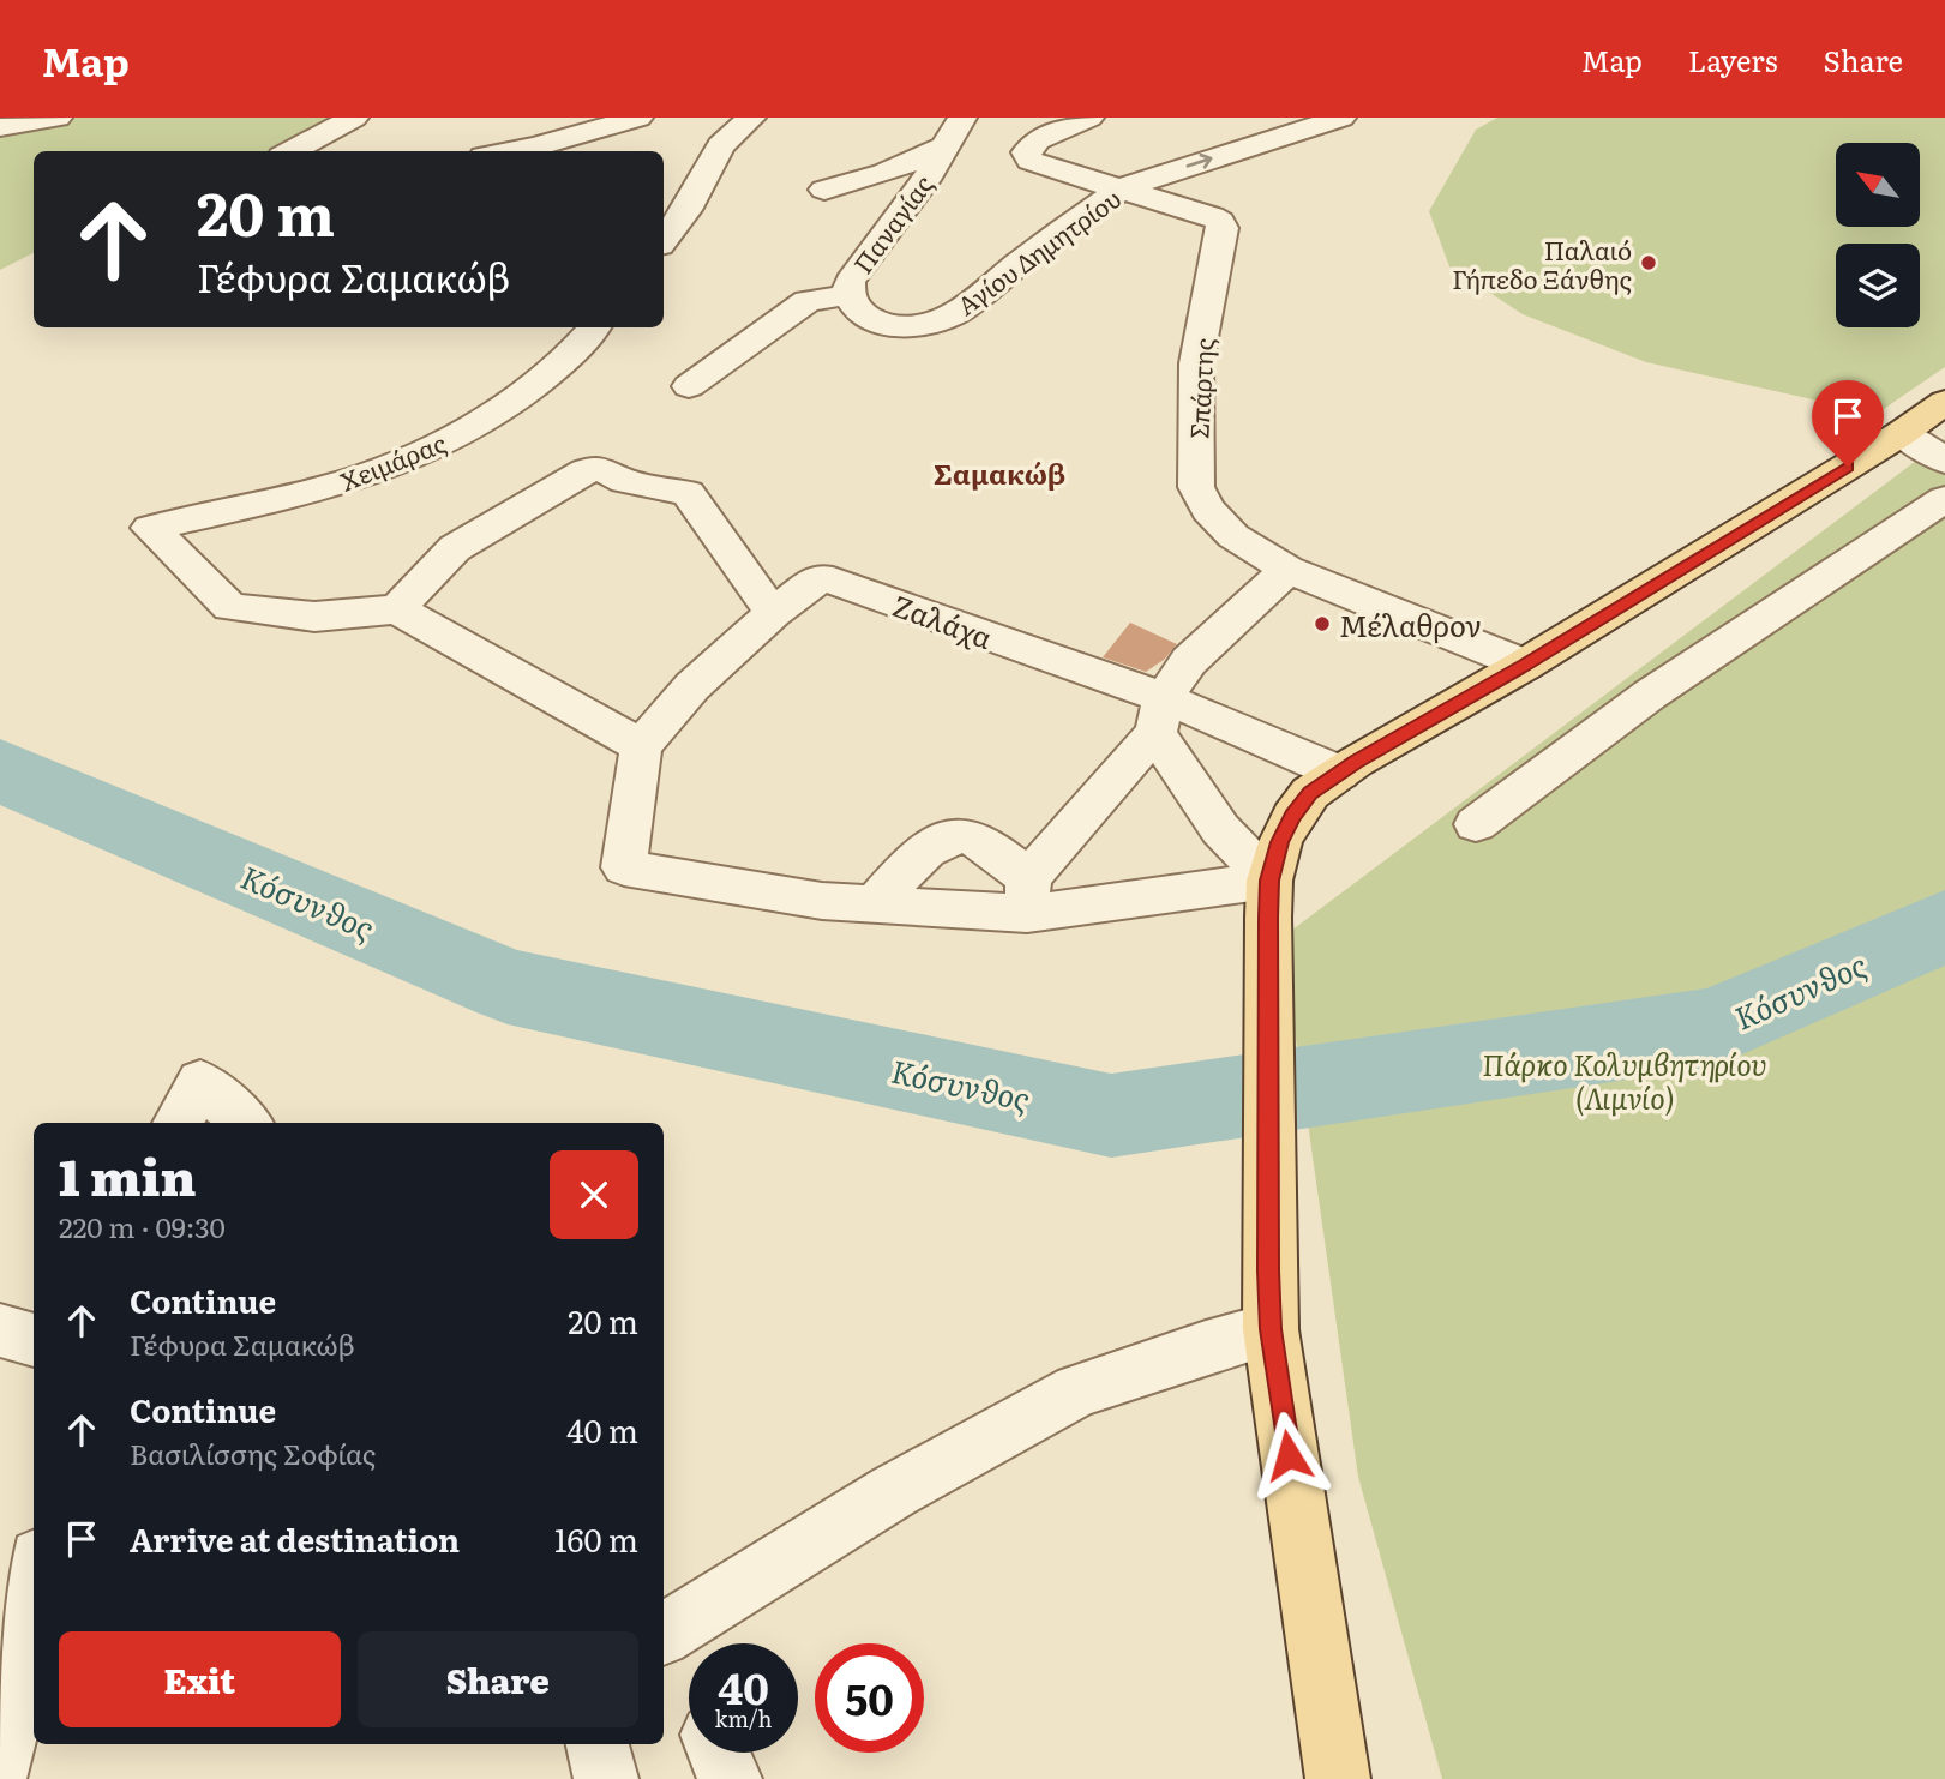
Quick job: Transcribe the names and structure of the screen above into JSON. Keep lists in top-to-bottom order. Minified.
{"streets":{"street":["Παναγίας","Αγίου Δημητρίου","Σπάρτης","Χειμάρας","Ζαλάχα"]},"crossings":[["Παναγίας","Αγίου Δημητρίου"],["Αγίου Δημητρίου","Σπάρτης"]],"one_way":["Αγίου Δημητρίου"],"districts":["Σαμακώβ"],"water":["Κόσυνθος"],"parks":["Πάρκο Κολυμβητηρίου (Λιμνίο)"],"places":["Παλαιό Γήπεδο Ξάνθης","Μέλαθρον"],"north":"top left","page":{"header":"Map","nav":["Map","Layers","Share"],"turn":["20 m","Γέφυρα Σαμακώβ"],"heading":["1 min","220 m · 09:30"],"list":[{"name":"Continue","note":"Γέφυρα Σαμακώβ","value":"20 m"},{"name":"Continue","note":"Βασιλίσσης Σοφίας","value":"40 m"},{"name":"Arrive at destination","value":"160 m"}],"buttons":["Exit","Share"],"speed":"40 km/h","limit":"50"}}
